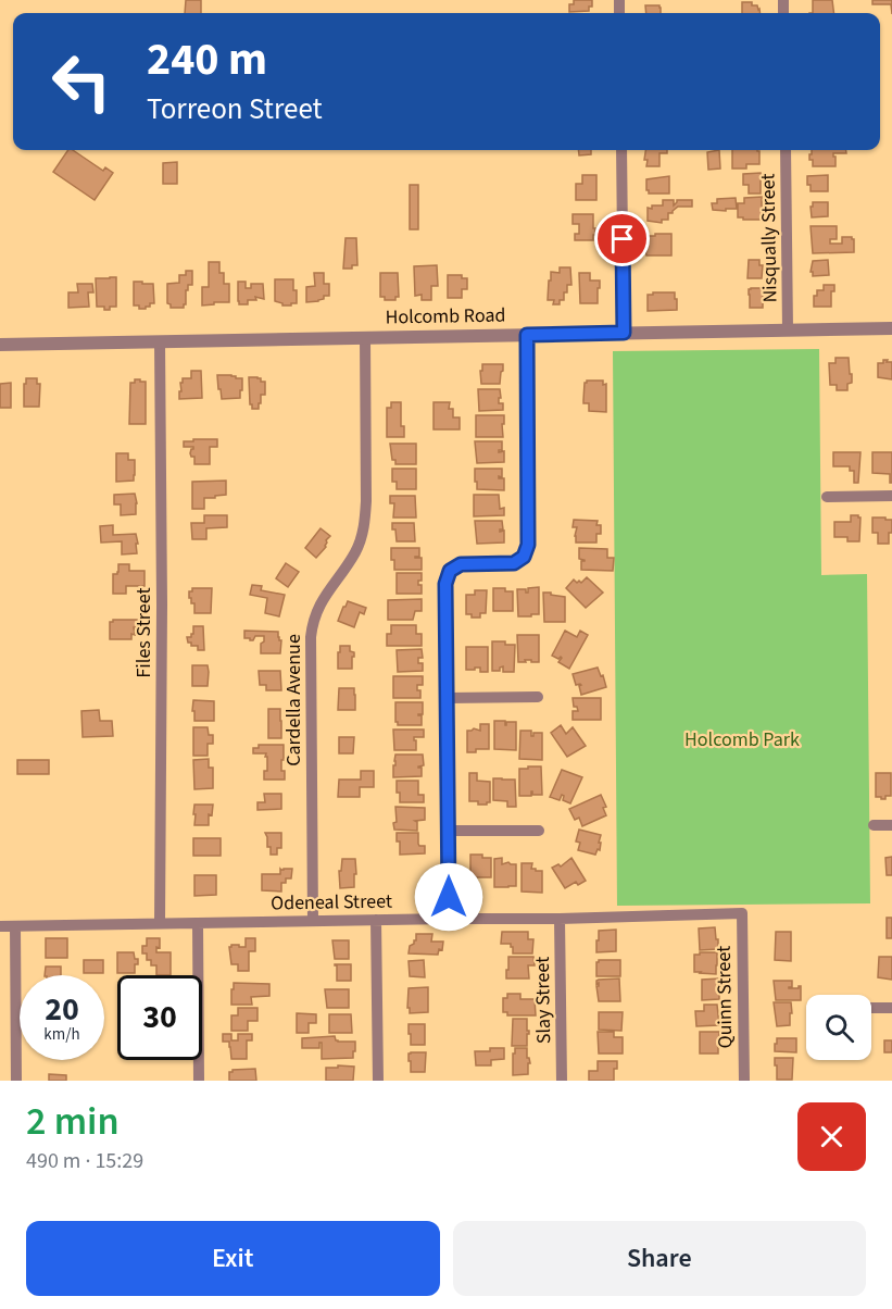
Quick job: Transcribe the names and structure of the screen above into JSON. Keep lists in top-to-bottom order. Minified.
{"streets":{"street":["Nisqually Street","Holcomb Road","Files Street","Cardella Avenue","Odeneal Street","Quinn Street","Slay Street"]},"crossings":[["Nisqually Street","Holcomb Road"],["Holcomb Road","Files Street"],["Holcomb Road","Cardella Avenue"],["Files Street","Odeneal Street"],["Cardella Avenue","Odeneal Street"],["Odeneal Street","Quinn Street"],["Odeneal Street","Slay Street"]],"parks":["Holcomb Park"],"page":{"turn":["240 m","Torreon Street"],"speed":"20 km/h","limit":"30","heading":["2 min","490 m · 15:29"],"buttons":["Exit","Share"]}}
